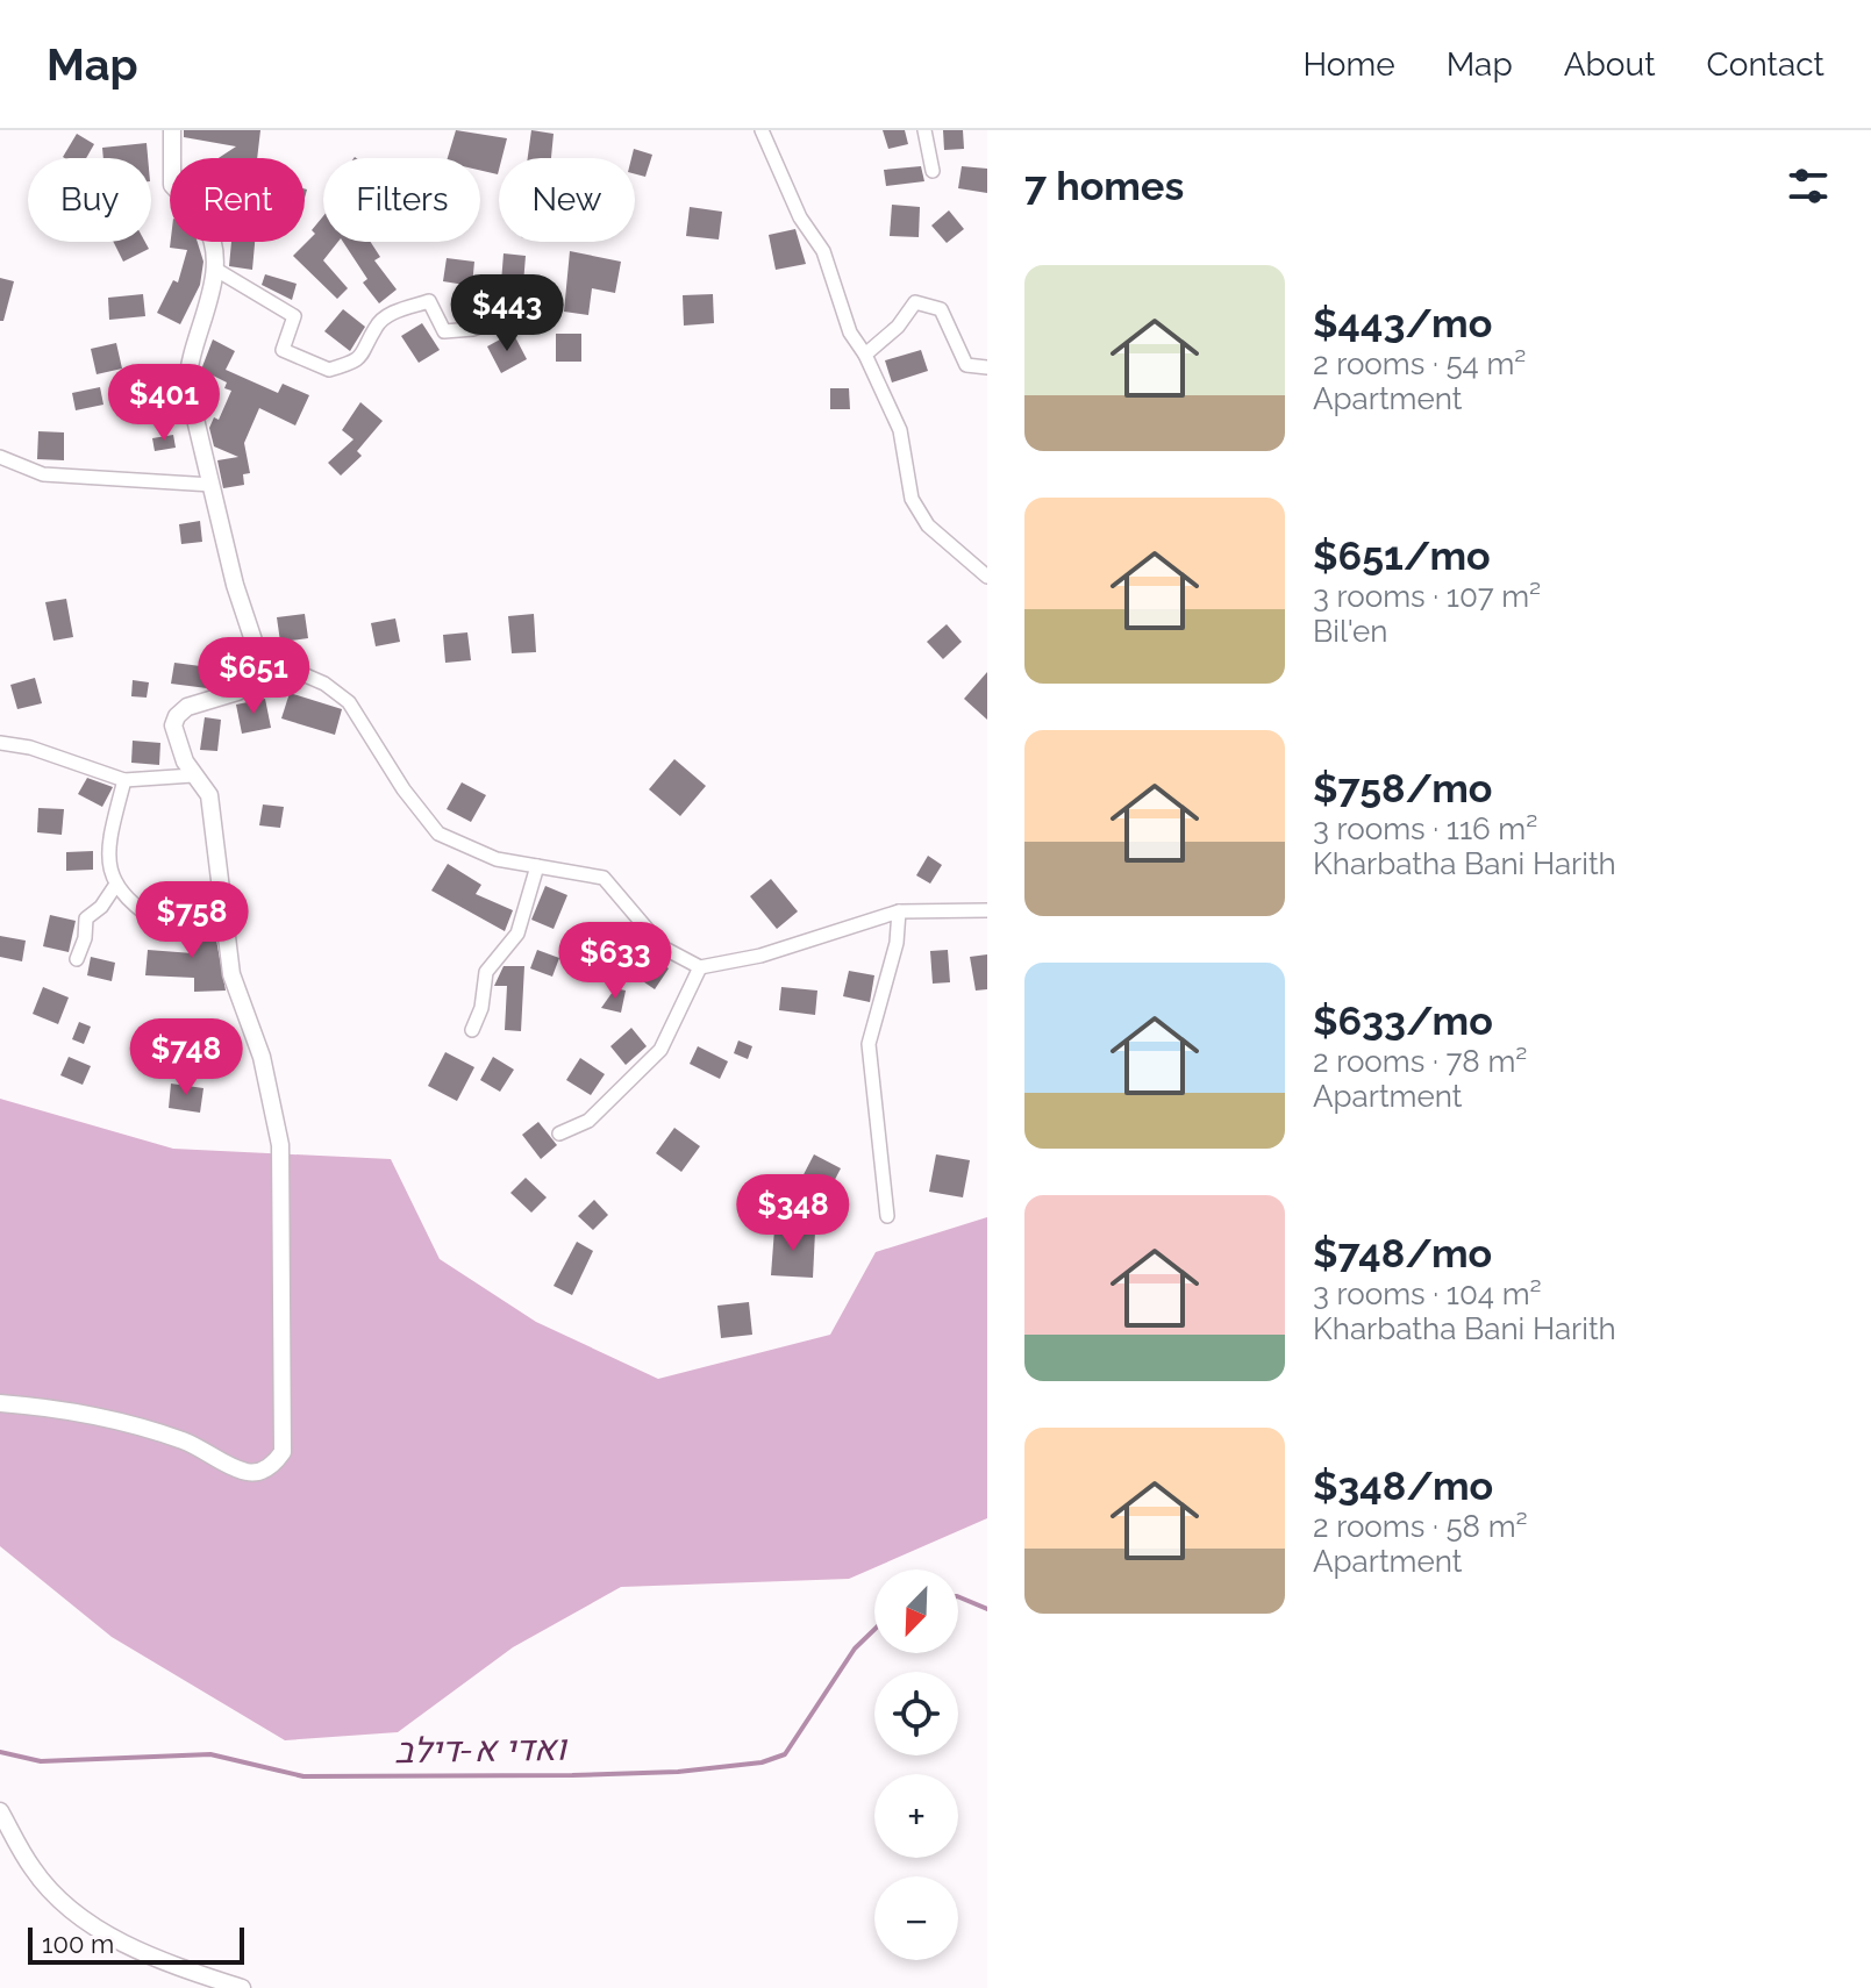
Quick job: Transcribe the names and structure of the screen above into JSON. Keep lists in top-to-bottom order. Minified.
{"water":["ואדי א-דילב"],"scale_bar":"100 m","north":"bottom left","page":{"header":"Map","nav":["Home","Map","About","Contact"],"heading":"7 homes","chip":["Buy","Rent","Filters","New"],"list":[{"name":"$443/mo","note":"2 rooms · 54 m² · Apartment"},{"name":"$651/mo","note":"3 rooms · 107 m² · Bil'en"},{"name":"$758/mo","note":"3 rooms · 116 m² · Kharbatha Bani Harith"},{"name":"$633/mo","note":"2 rooms · 78 m² · Apartment"},{"name":"$748/mo","note":"3 rooms · 104 m² · Kharbatha Bani Harith"},{"name":"$348/mo","note":"2 rooms · 58 m² · Apartment"}],"price":["$443","$401","$651","$758","$633","$748","$348"],"map_buttons":["+","−"],"scale":"100 m"}}
